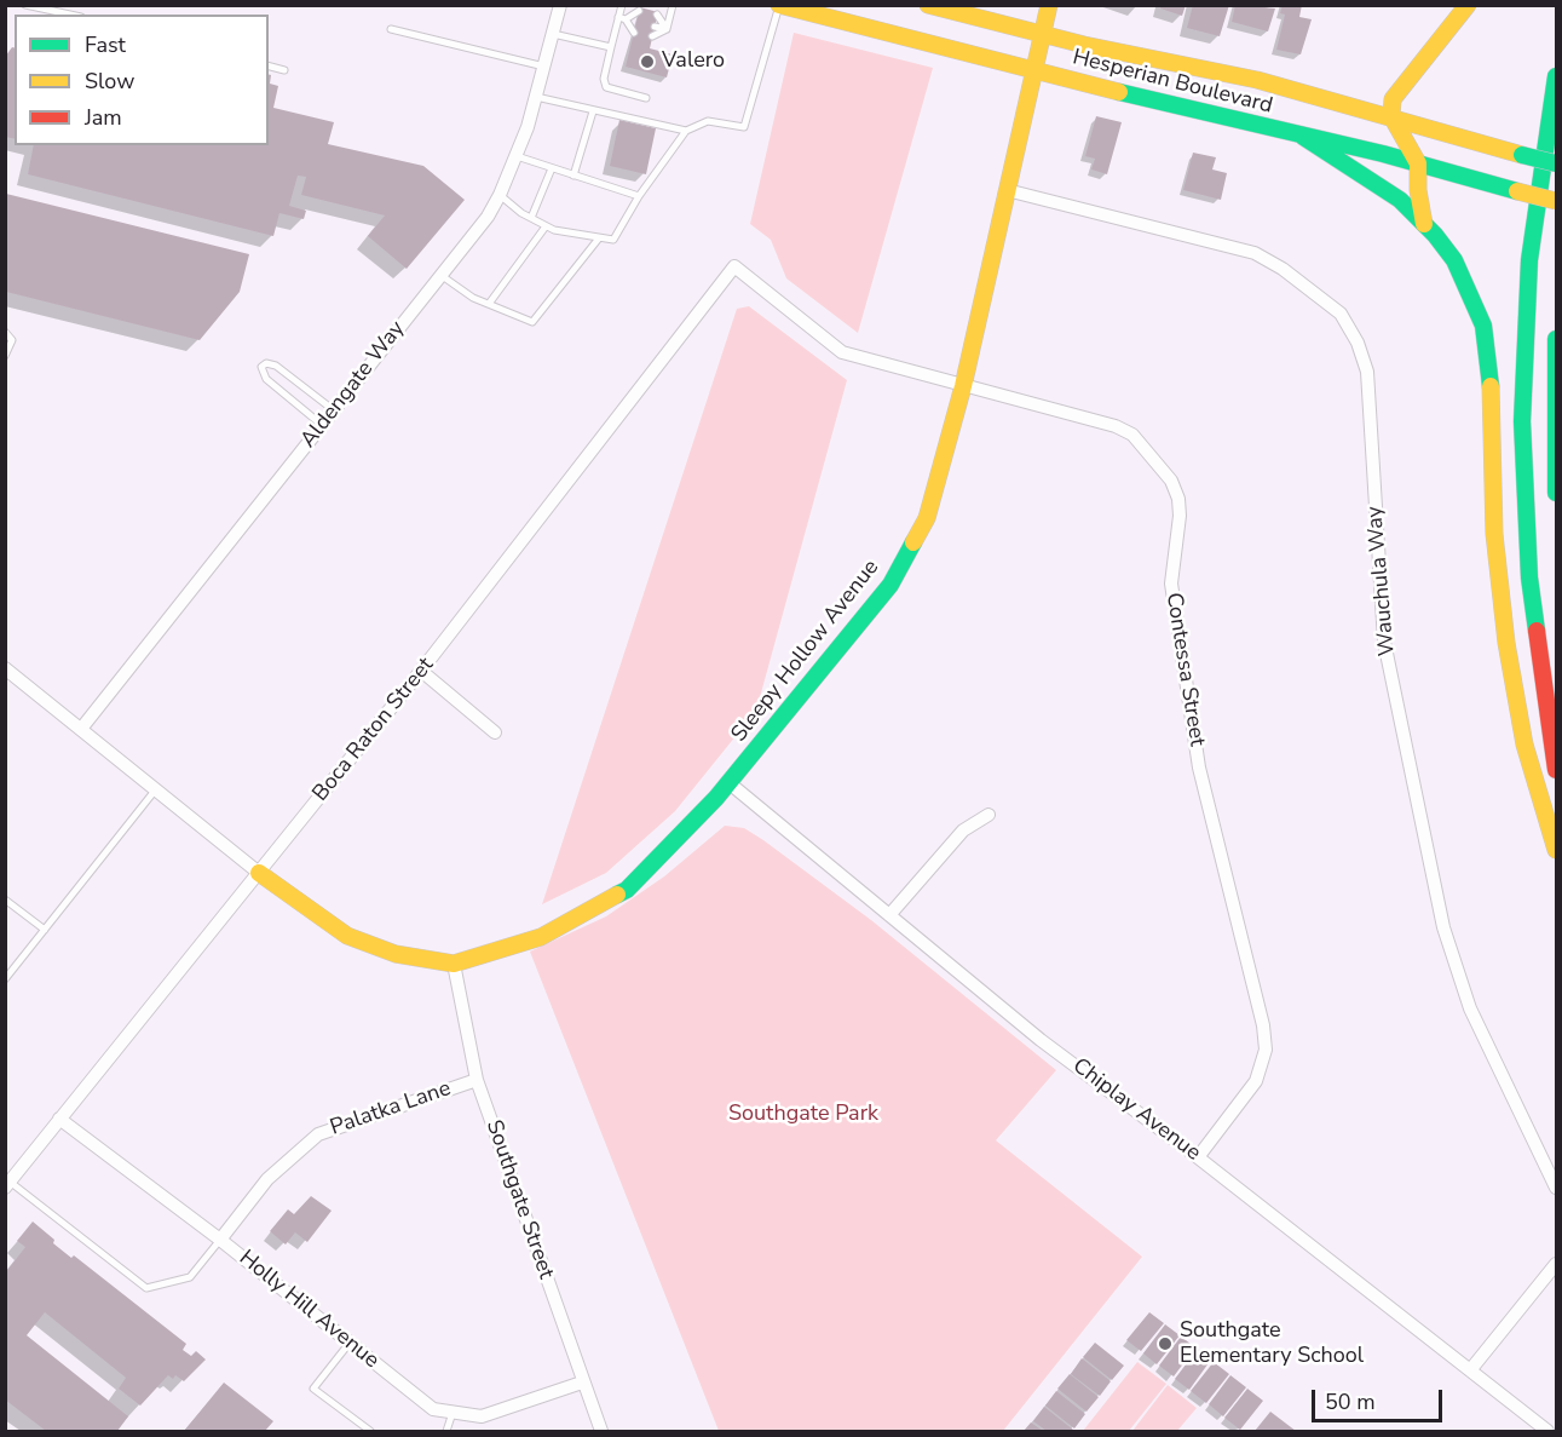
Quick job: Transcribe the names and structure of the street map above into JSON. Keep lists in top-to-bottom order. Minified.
{"streets":{"main road":["Hesperian Boulevard","Sleepy Hollow Avenue"],"street":["Aldengate Way","Wauchula Way","Contessa Street","Boca Raton Street","Palatka Lane","Chiplay Avenue","Southgate Street","Holly Hill Avenue"]},"crossings":[["Hesperian Boulevard","Sleepy Hollow Avenue"],["Wauchula Way","Sleepy Hollow Avenue"],["Sleepy Hollow Avenue","Contessa Street"],["Sleepy Hollow Avenue","Boca Raton Street"],["Sleepy Hollow Avenue","Chiplay Avenue"],["Sleepy Hollow Avenue","Southgate Street"],["Contessa Street","Boca Raton Street"],["Contessa Street","Chiplay Avenue"],["Boca Raton Street","Holly Hill Avenue"],["Palatka Lane","Southgate Street"],["Palatka Lane","Holly Hill Avenue"],["Southgate Street","Holly Hill Avenue"]],"parks":["Southgate Park"],"places":["Valero","Southgate Elementary School"],"legend":["Fast","Slow","Jam"],"scale_bar":"50 m"}
